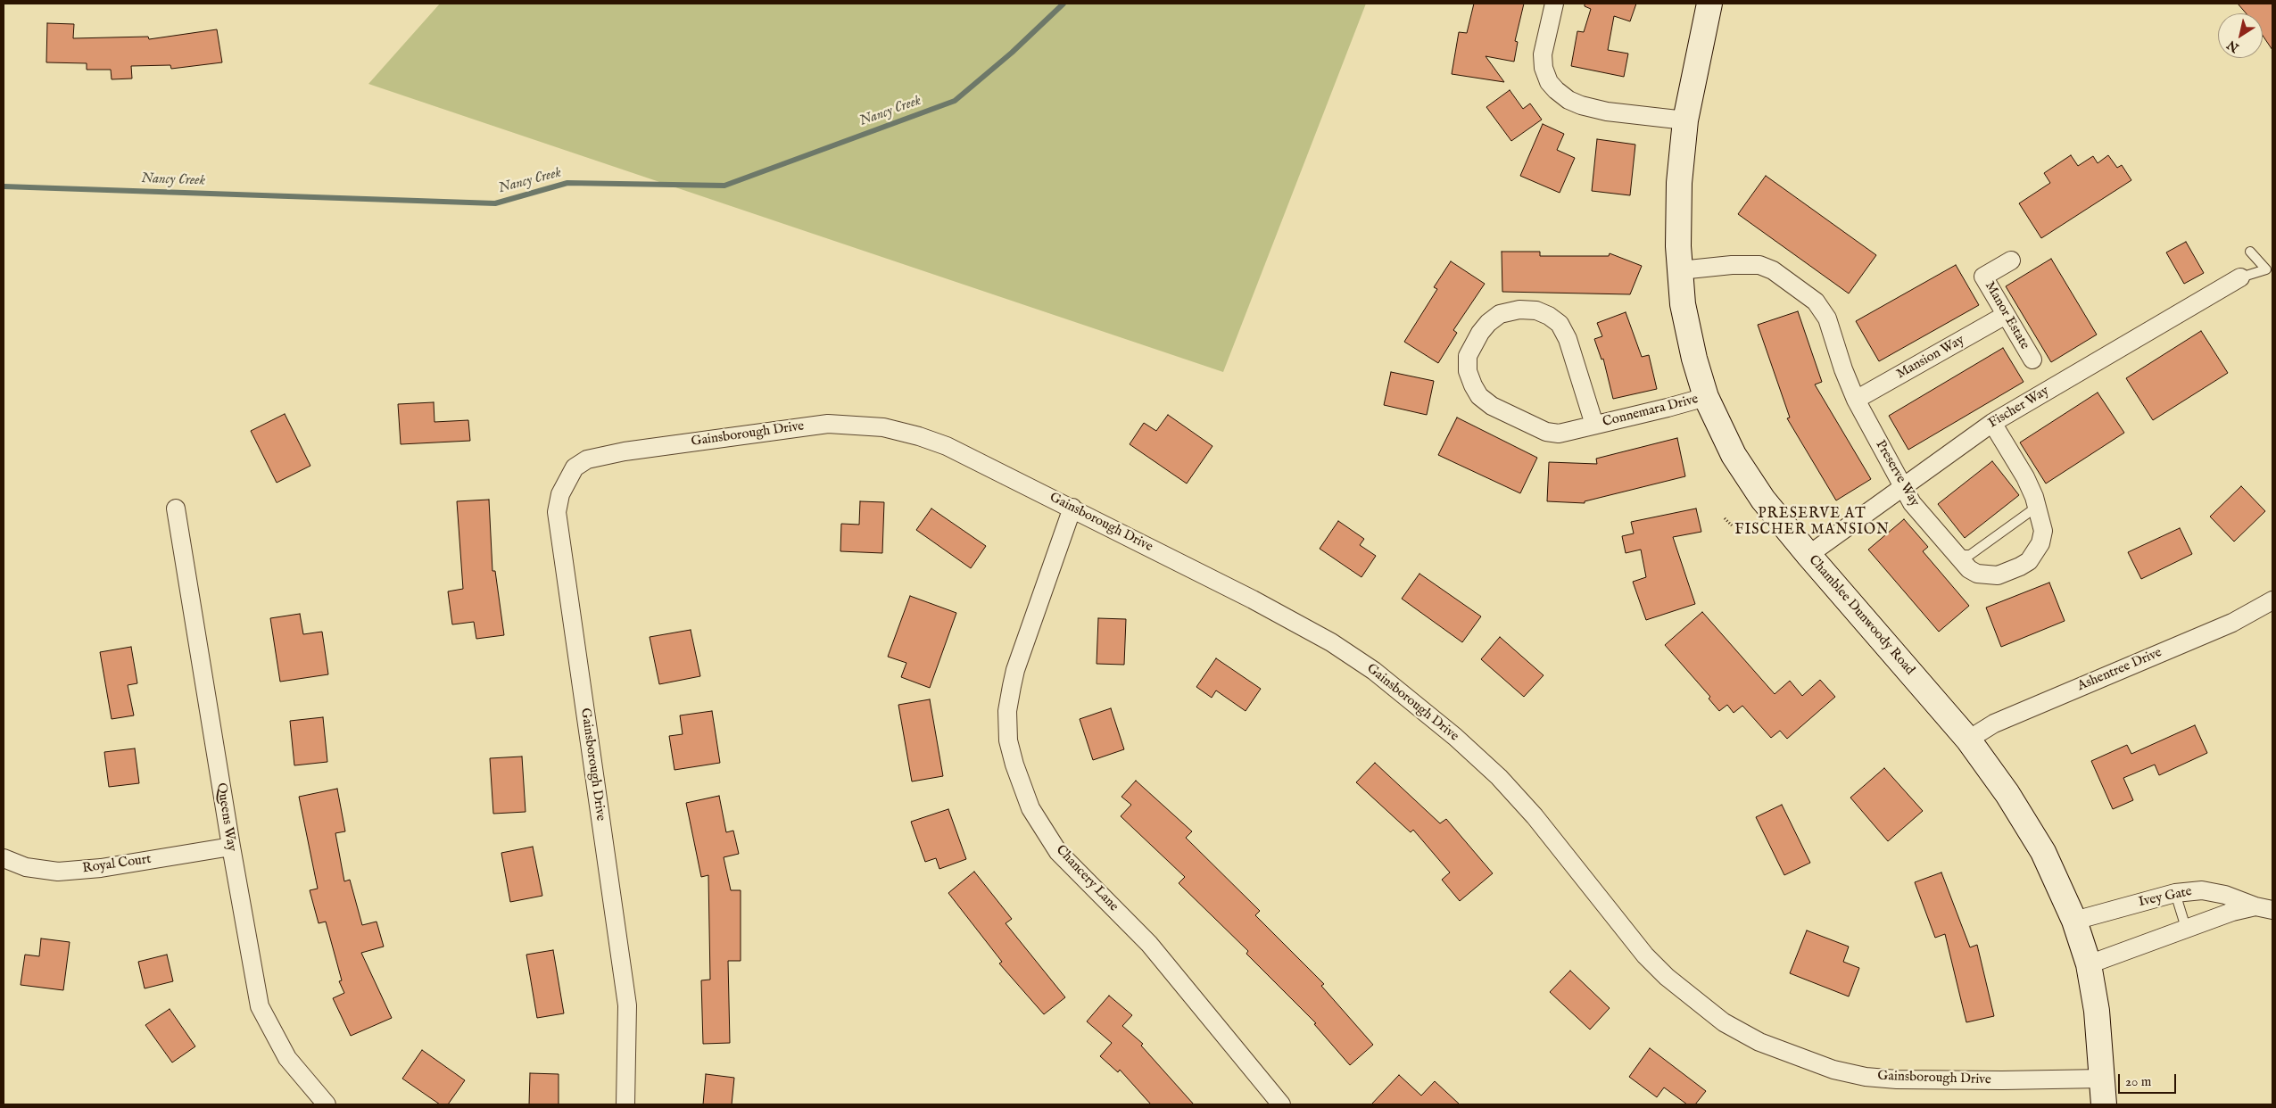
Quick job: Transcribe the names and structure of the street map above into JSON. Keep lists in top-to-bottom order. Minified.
{"streets":{"street":["Manor Estate","Mansion Way","Fischer Way","Connemara Drive","Gainsborough Drive","Preserve Way","Chamblee Dunwoody Road","Ashentree Drive","Queens Way","Royal Court","Chancery Lane","Ivey Gate"]},"crossings":[["Manor Estate","Mansion Way"],["Mansion Way","Preserve Way"],["Fischer Way","Preserve Way"],["Fischer Way","Chamblee Dunwoody Road"],["Connemara Drive","Chamblee Dunwoody Road"],["Gainsborough Drive","Chamblee Dunwoody Road"],["Gainsborough Drive","Chancery Lane"],["Preserve Way","Chamblee Dunwoody Road"],["Chamblee Dunwoody Road","Ashentree Drive"],["Chamblee Dunwoody Road","Ivey Gate"],["Queens Way","Royal Court"]],"districts":["PRESERVE AT FISCHER MANSION"],"water":["Nancy Creek"],"scale_bar":"20 m","north":"bottom left"}
